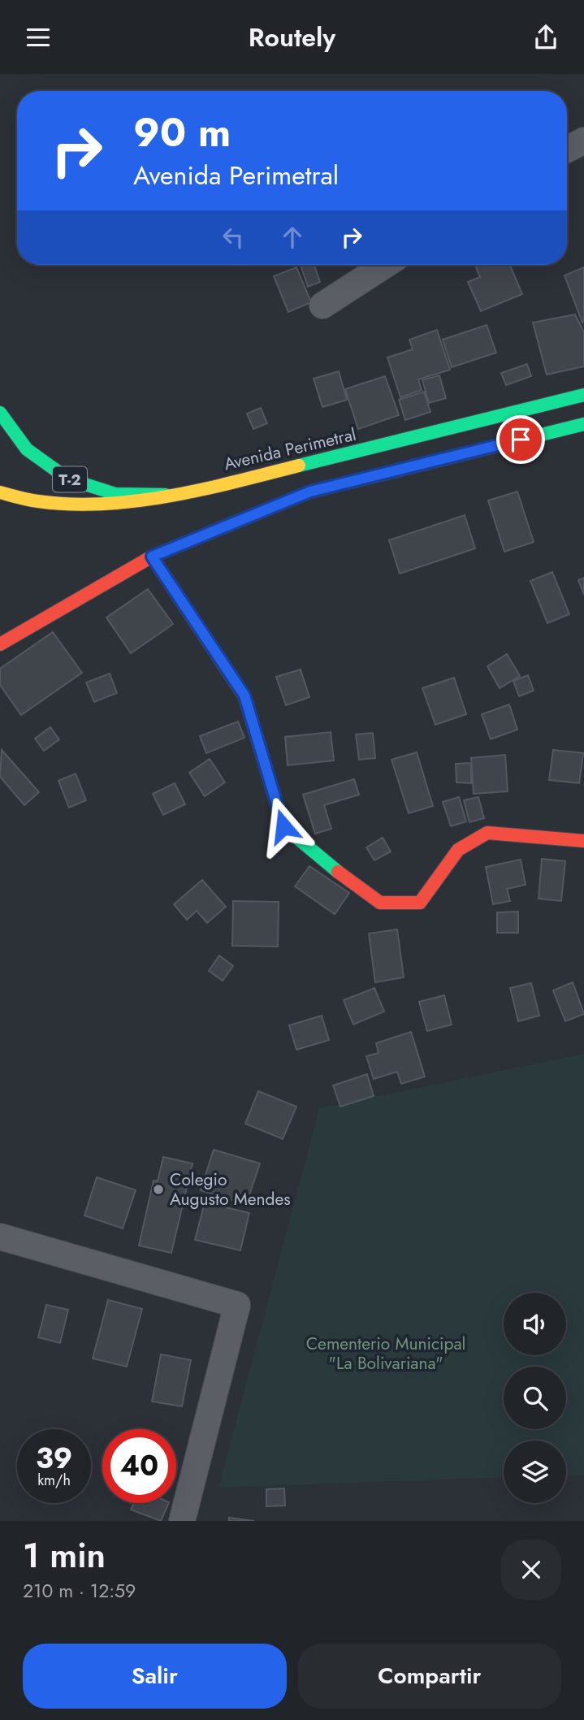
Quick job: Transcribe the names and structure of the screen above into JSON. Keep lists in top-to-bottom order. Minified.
{"streets":{"main road":["Avenida Perimetral","T-2"]},"crossings":[["Avenida Perimetral","T-2"]],"parks":["Cementerio Municipal \"La Bolivariana\""],"places":["Colegio Augusto Mendes"],"page":{"header":"Routely","turn":["90 m","Avenida Perimetral"],"speed":"39 km/h","limit":"40","heading":["1 min","210 m · 12:59"],"buttons":["Salir","Compartir"]}}
